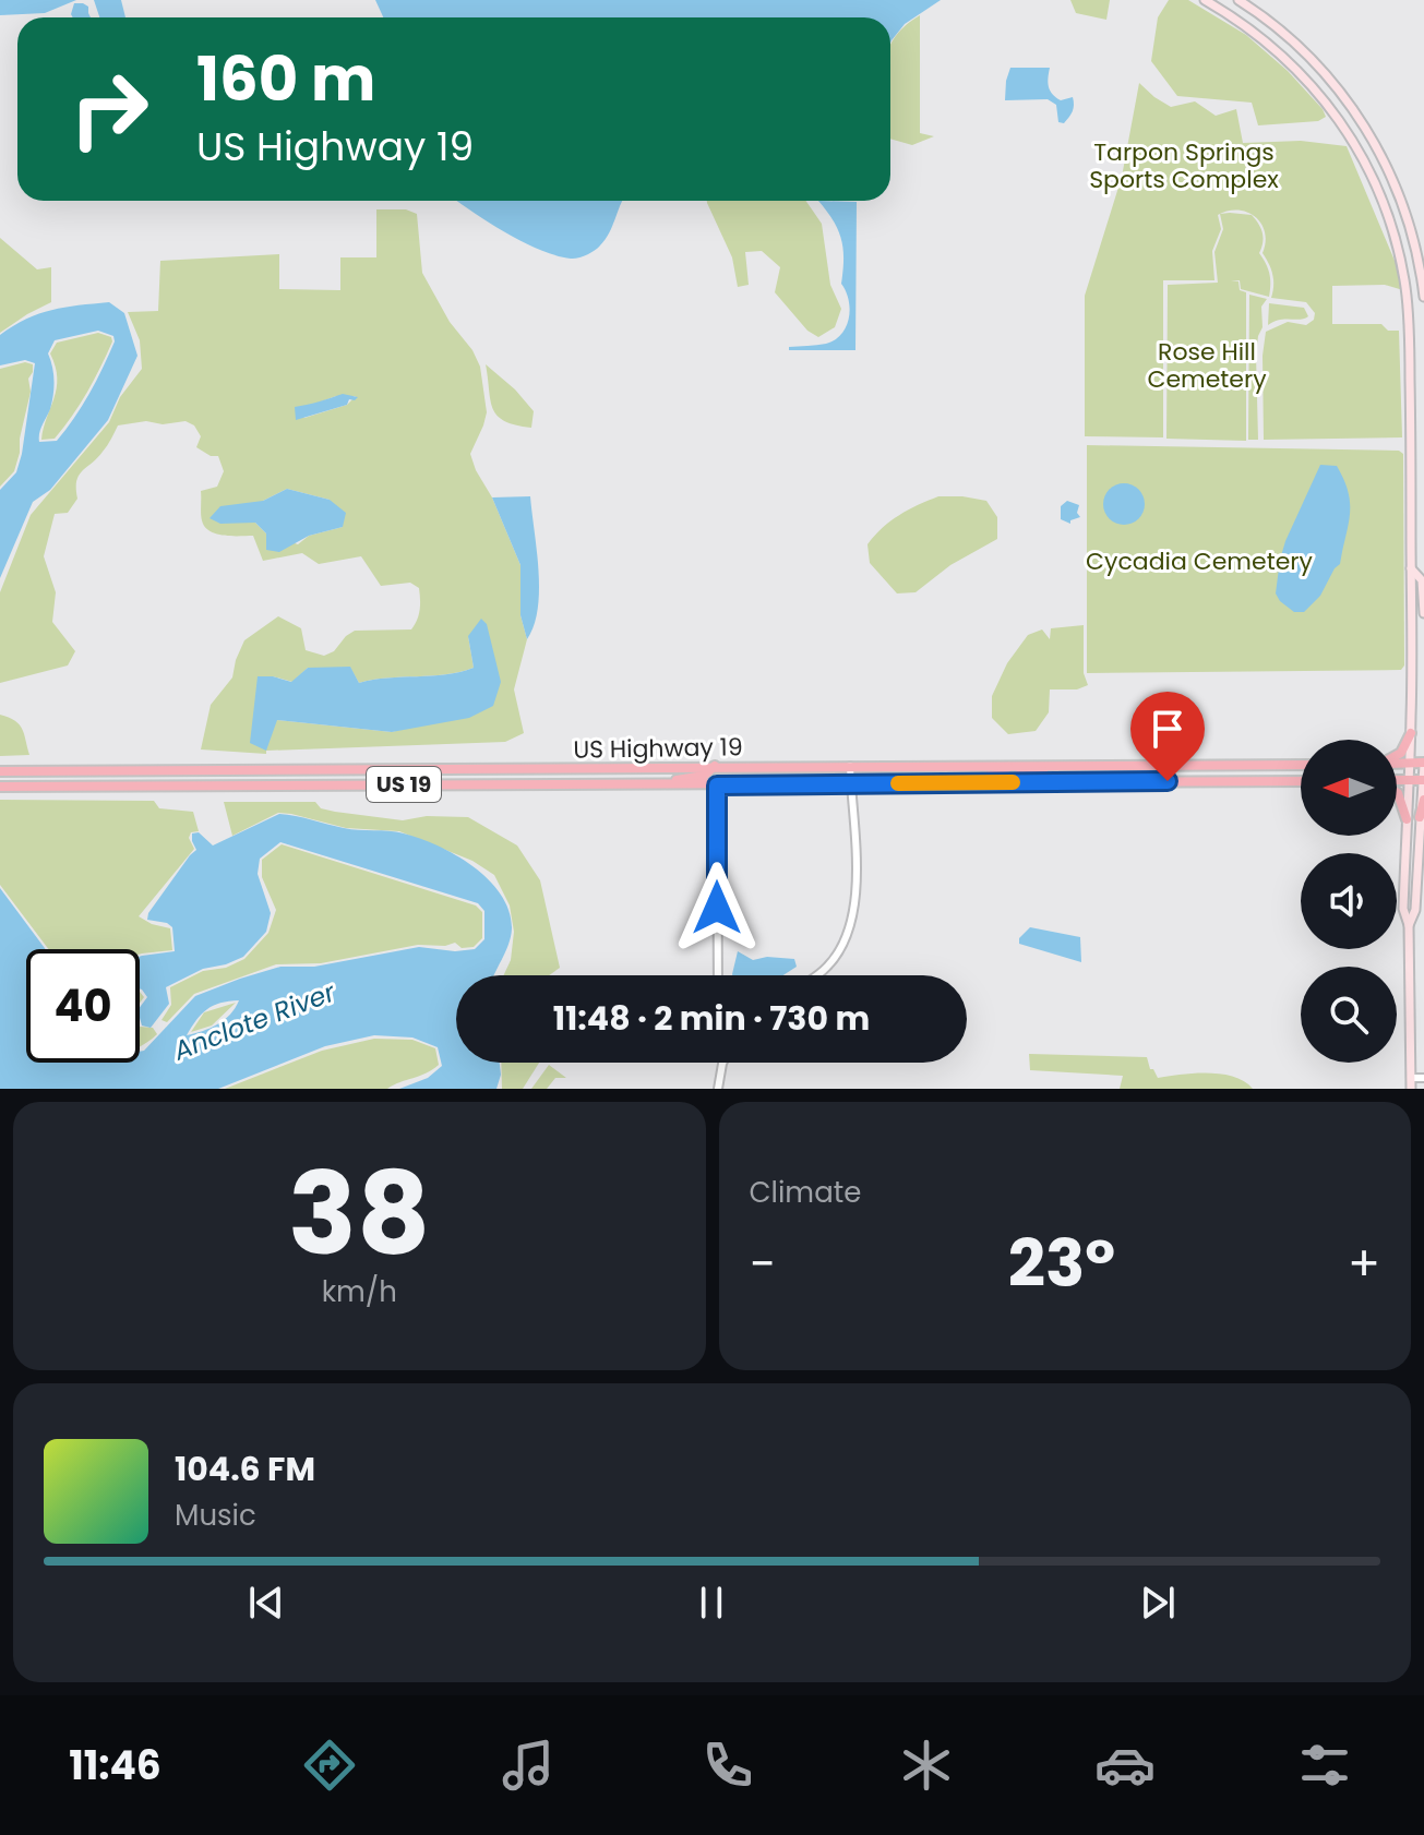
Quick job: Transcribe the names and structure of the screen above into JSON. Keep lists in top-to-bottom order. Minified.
{"streets":{"highway":["US Highway 19","US 19"]},"water":["Anclote River"],"parks":["Tarpon Springs Sports Complex","Rose Hill Cemetery","Cycadia Cemetery"],"north":"left","page":{"turn":["160 m","US Highway 19"],"limit":"40","trip":"11:48 · 2 min · 730 m","tile":[["38","km/h"],"Climate"],"heat":["−","23°","+"],"song":["104.6 FM","Music"],"tabs":"11:46"}}
